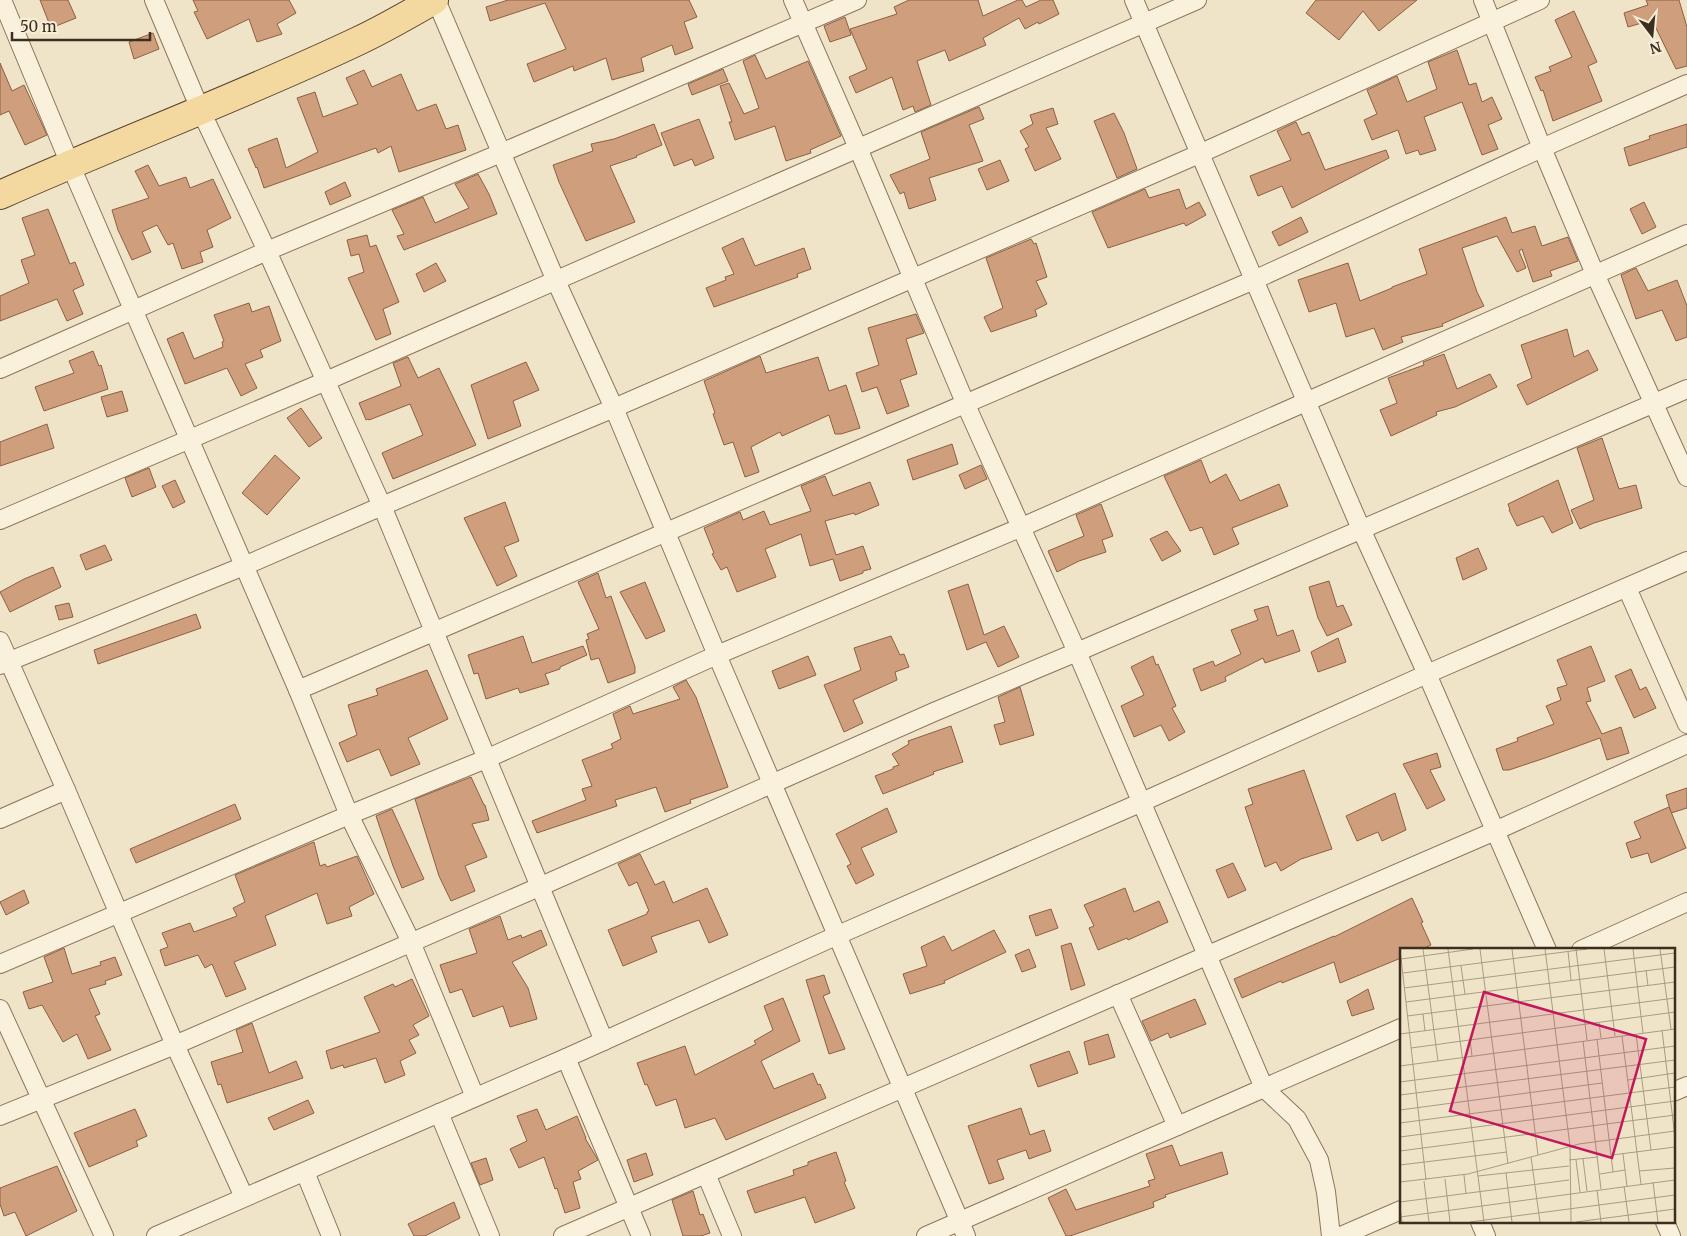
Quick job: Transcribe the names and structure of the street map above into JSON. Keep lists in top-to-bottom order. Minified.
{"scale_bar":"50 m","north":"bottom"}
